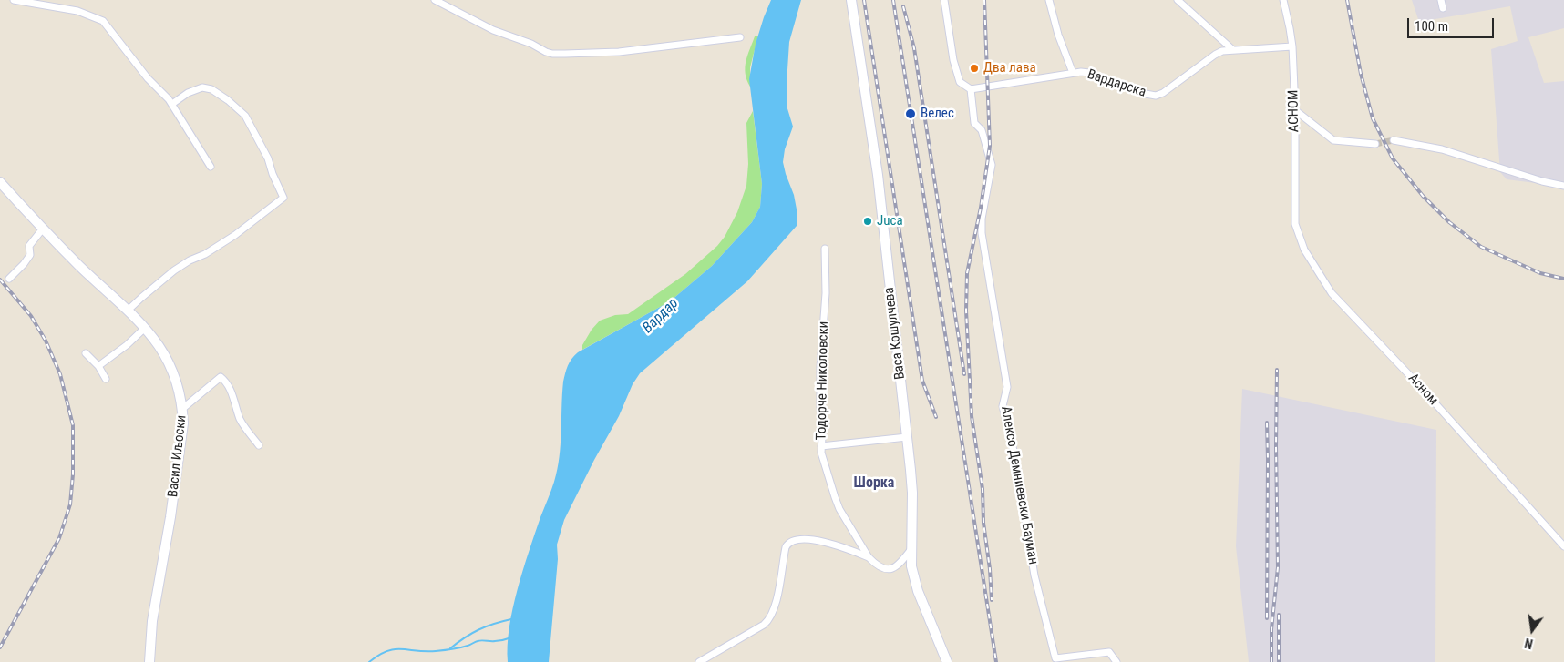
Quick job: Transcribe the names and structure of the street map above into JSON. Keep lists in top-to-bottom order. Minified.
{"streets":{"main road":["Васа Кошулчева","Васил Иљоски"],"street":["Вардарска","АСНОМ","Тодорче Николовски","Асном","Алексо Демниевски Бауман"]},"crossings":[["Вардарска","АСНОМ"],["Вардарска","Алексо Демниевски Бауман"],["АСНОМ","Асном"]],"districts":["Шорка"],"water":["Вардар"],"places":["Два лава","Велес","Juca"],"scale_bar":"100 m","north":"bottom"}
